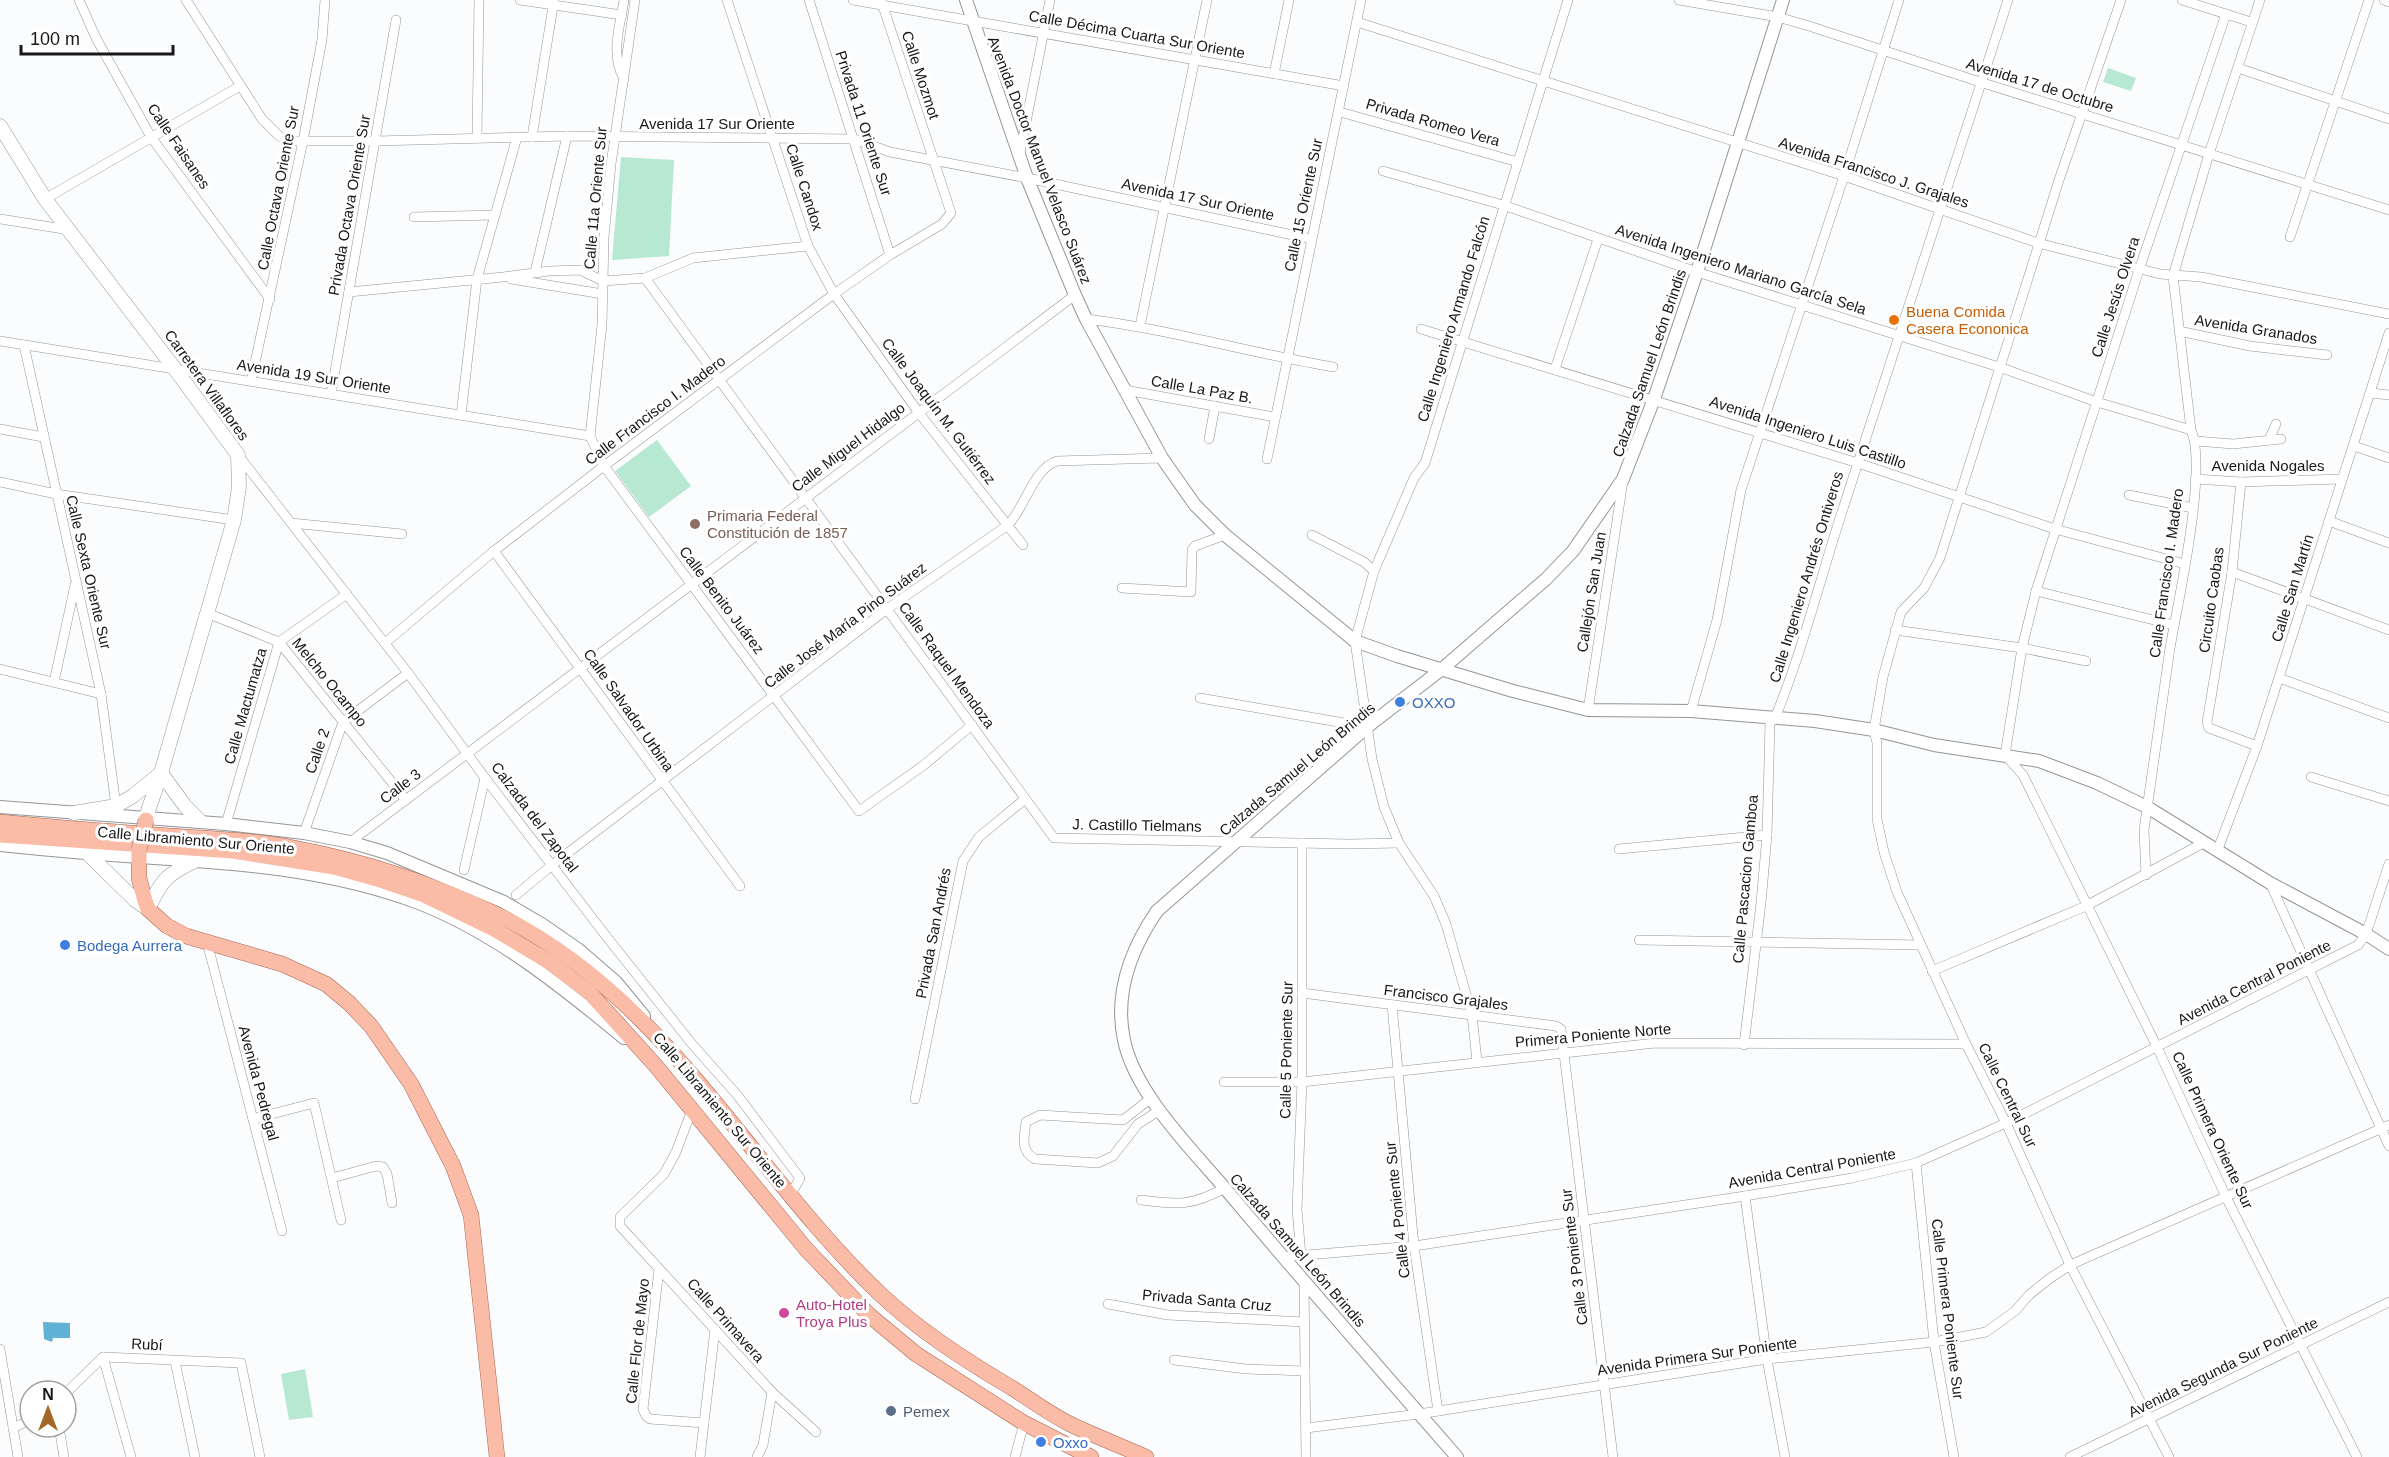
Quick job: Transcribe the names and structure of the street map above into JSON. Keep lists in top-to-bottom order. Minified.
{"streets":{"main road":["Carretera Villaflores","Calle Libramiento Sur Oriente"],"street":["Calle Décima Cuarta Sur Oriente","Calle Mozmot","Avenida 17 de Octubre","Privada Romeo Vera","Avenida 17 Sur Oriente","Privada 11 Oriente Sur","Calle Faisanes","Avenida Doctor Manuel Velasco Suárez","Avenida Francisco J. Grajales","Calle Candox","Calle Octava Oriente Sur","Calle 11a Oriente Sur","Privada Octava Oriente Sur","Calle 15 Oriente Sur","Avenida Ingeniero Mariano García Sela","Calle Jesús Olvera","Calle Ingeniero Armando Falcón","Avenida Granados","Calzada Samuel León Brindis","Avenida 19 Sur Oriente","Calle La Paz B.","Calle Francisco I. Madero","Calle Joaquín M. Gutiérrez","Avenida Ingeniero Luis Castillo","Calle Miguel Hidalgo","Avenida Nogales","Calle Sexta Oriente Sur","Calle Ingeniero Andrés Ontiveros","Calle San Martín","Callejón San Juan","Calle Benito Juárez","Circuito Caobas","Calle José María Pino Suárez","Calle Raquel Mendoza","Melcho Ocampo","Calle Mactumatza","Calle Salvador Urbina","Calle 2","Calle 3","Calzada del Zapotal","J. Castillo Tielmans","Calle Pascacion Gamboa","Privada San Andrés","Avenida Central Poniente","Francisco Grajales","Primera Poniente Norte","Calle 5 Poniente Sur","Avenida Pedregal","Calle Central Sur","Calle Primera Oriente Sur","Calle 4 Poniente Sur","Calle 3 Poniente Sur","Privada Santa Cruz","Calle Primera Poniente Sur","Calle Primavera","Calle Flor de Mayo","Rubí","Avenida Primera Sur Poniente","Avenida Segunda Sur Poniente"]},"crossings":[["Calle Décima Cuarta Sur Oriente","Calle Mozmot"],["Calle Décima Cuarta Sur Oriente","Avenida Doctor Manuel Velasco Suárez"],["Calle Décima Cuarta Sur Oriente","Calle 15 Oriente Sur"],["Calle Mozmot","Avenida 17 Sur Oriente"],["Calle Mozmot","Calle Francisco I. Madero"],["Avenida 17 de Octubre","Calle Jesús Olvera"],["Avenida 17 de Octubre","Calzada Samuel León Brindis"],["Avenida 17 de Octubre","Calle Ingeniero Andrés Ontiveros"],["Avenida 17 de Octubre","Calle Central Sur"],["Privada Romeo Vera","Calle 15 Oriente Sur"],["Privada Romeo Vera","Calle Ingeniero Armando Falcón"],["Avenida 17 Sur Oriente","Privada 11 Oriente Sur"],["Avenida 17 Sur Oriente","Avenida Doctor Manuel Velasco Suárez"],["Avenida 17 Sur Oriente","Calle Candox"],["Avenida 17 Sur Oriente","Calle Octava Oriente Sur"],["Avenida 17 Sur Oriente","Calle 11a Oriente Sur"],["Avenida 17 Sur Oriente","Privada Octava Oriente Sur"],["Avenida 17 Sur Oriente","Calle 15 Oriente Sur"],["Privada 11 Oriente Sur","Calle Francisco I. Madero"],["Calle Faisanes","Calle Octava Oriente Sur"],["Avenida Doctor Manuel Velasco Suárez","Calle Jesús Olvera"],["Avenida Doctor Manuel Velasco Suárez","Calle Ingeniero Armando Falcón"],["Avenida Doctor Manuel Velasco Suárez","Calzada Samuel León Brindis"],["Avenida Doctor Manuel Velasco Suárez","Calle La Paz B."],["Avenida Doctor Manuel Velasco Suárez","Calle Francisco I. Madero"],["Avenida Doctor Manuel Velasco Suárez","Calle Miguel Hidalgo"],["Avenida Doctor Manuel Velasco Suárez","Calle Ingeniero Andrés Ontiveros"],["Avenida Doctor Manuel Velasco Suárez","Calle San Martín"],["Avenida Doctor Manuel Velasco Suárez","Callejón San Juan"],["Avenida Doctor Manuel Velasco Suárez","Calle José María Pino Suárez"],["Avenida Doctor Manuel Velasco Suárez","Calle Pascacion Gamboa"],["Avenida Doctor Manuel Velasco Suárez","Avenida Central Poniente"],["Avenida Doctor Manuel Velasco Suárez","Calle Central Sur"],["Avenida Doctor Manuel Velasco Suárez","Calle Primera Oriente Sur"],["Avenida Francisco J. Grajales","Calle 15 Oriente Sur"],["Avenida Francisco J. Grajales","Calle Jesús Olvera"],["Avenida Francisco J. Grajales","Calle Ingeniero Armando Falcón"],["Avenida Francisco J. Grajales","Calzada Samuel León Brindis"],["Avenida Francisco J. Grajales","Calle Francisco I. Madero"],["Avenida Francisco J. Grajales","Calle Ingeniero Andrés Ontiveros"],["Avenida Francisco J. Grajales","Calle Central Sur"],["Calle Candox","Calle Francisco I. Madero"],["Calle Candox","Calle Joaquín M. Gutiérrez"],["Calle Octava Oriente Sur","Avenida 19 Sur Oriente"],["Calle 11a Oriente Sur","Avenida 19 Sur Oriente"],["Privada Octava Oriente Sur","Avenida 19 Sur Oriente"],["Calle 15 Oriente Sur","Calle La Paz B."],["Avenida Ingeniero Mariano García Sela","Calle Jesús Olvera"],["Avenida Ingeniero Mariano García Sela","Calle Ingeniero Armando Falcón"],["Avenida Ingeniero Mariano García Sela","Calzada Samuel León Brindis"],["Avenida Ingeniero Mariano García Sela","Calle Francisco I. Madero"],["Avenida Ingeniero Mariano García Sela","Calle Ingeniero Andrés Ontiveros"],["Avenida Ingeniero Mariano García Sela","Calle Central Sur"],["Calle Jesús Olvera","Avenida Ingeniero Luis Castillo"],["Calle Jesús Olvera","Calle Primera Oriente Sur"],["Calle Ingeniero Armando Falcón","Avenida Ingeniero Luis Castillo"],["Avenida Granados","Calle Francisco I. Madero"],["Calzada Samuel León Brindis","Avenida Ingeniero Luis Castillo"],["Calzada Samuel León Brindis","Callejón San Juan"],["Calzada Samuel León Brindis","J. Castillo Tielmans"],["Calzada Samuel León Brindis","Avenida Central Poniente"],["Calzada Samuel León Brindis","Avenida Primera Sur Poniente"],["Avenida 19 Sur Oriente","Carretera Villaflores"],["Avenida 19 Sur Oriente","Calle Sexta Oriente Sur"],["Carretera Villaflores","Melcho Ocampo"],["Carretera Villaflores","Calzada del Zapotal"],["Calle Francisco I. Madero","Calle Joaquín M. Gutiérrez"],["Calle Francisco I. Madero","Avenida Ingeniero Luis Castillo"],["Calle Francisco I. Madero","Avenida Nogales"],["Calle Francisco I. Madero","Calle Benito Juárez"],["Calle Francisco I. Madero","Calle Raquel Mendoza"],["Calle Francisco I. Madero","Calle Salvador Urbina"],["Calle Francisco I. Madero","Calzada del Zapotal"],["Calle Joaquín M. Gutiérrez","Calle Miguel Hidalgo"],["Calle Joaquín M. Gutiérrez","Calle José María Pino Suárez"],["Avenida Ingeniero Luis Castillo","Calle Ingeniero Andrés Ontiveros"],["Avenida Ingeniero Luis Castillo","Calle Central Sur"],["Calle Miguel Hidalgo","Calle Benito Juárez"],["Calle Miguel Hidalgo","Calle Raquel Mendoza"],["Calle Miguel Hidalgo","Calle Salvador Urbina"],["Calle Miguel Hidalgo","Calle 3"],["Calle Miguel Hidalgo","Calzada del Zapotal"],["Avenida Nogales","Calle San Martín"],["Avenida Nogales","Circuito Caobas"],["Calle Ingeniero Andrés Ontiveros","Calle Pascacion Gamboa"],["Calle San Martín","Circuito Caobas"],["Calle Benito Juárez","Calle José María Pino Suárez"],["Calle Benito Juárez","Calle Raquel Mendoza"],["Calle José María Pino Suárez","Calle Raquel Mendoza"],["Calle José María Pino Suárez","Calle Salvador Urbina"],["Calle José María Pino Suárez","Calzada del Zapotal"],["Calle Raquel Mendoza","J. Castillo Tielmans"],["Calle Raquel Mendoza","Privada San Andrés"],["Melcho Ocampo","Calle Mactumatza"],["Melcho Ocampo","Calle 2"],["Melcho Ocampo","Calle 3"],["Calle Mactumatza","Calzada del Zapotal"],["Calle 2","Calzada del Zapotal"],["Calle 3","Calzada del Zapotal"],["Calzada del Zapotal","Calle Libramiento Sur Oriente"],["J. Castillo Tielmans","Calle 5 Poniente Sur"],["Calle Libramiento Sur Oriente","Calle Primavera"],["Calle Pascacion Gamboa","Primera Poniente Norte"],["Avenida Central Poniente","Calle 5 Poniente Sur"],["Avenida Central Poniente","Calle Central Sur"],["Avenida Central Poniente","Calle Primera Oriente Sur"],["Avenida Central Poniente","Calle 4 Poniente Sur"],["Avenida Central Poniente","Calle 3 Poniente Sur"],["Avenida Central Poniente","Calle Primera Poniente Sur"],["Francisco Grajales","Primera Poniente Norte"],["Francisco Grajales","Calle 5 Poniente Sur"],["Francisco Grajales","Calle 4 Poniente Sur"],["Francisco Grajales","Calle 3 Poniente Sur"],["Primera Poniente Norte","Calle 5 Poniente Sur"],["Primera Poniente Norte","Calle Central Sur"],["Primera Poniente Norte","Calle 4 Poniente Sur"],["Primera Poniente Norte","Calle 3 Poniente Sur"],["Calle Central Sur","Avenida Primera Sur Poniente"],["Calle Central Sur","Avenida Segunda Sur Poniente"],["Calle Primera Oriente Sur","Avenida Primera Sur Poniente"],["Calle Primera Oriente Sur","Avenida Segunda Sur Poniente"],["Calle 4 Poniente Sur","Avenida Primera Sur Poniente"],["Calle 3 Poniente Sur","Avenida Primera Sur Poniente"],["Calle Primera Poniente Sur","Avenida Primera Sur Poniente"],["Calle Primavera","Calle Flor de Mayo"]],"places":["Buena Comida Casera Econonica","Primaria Federal Constitución de 1857","OXXO","Bodega Aurrera","Auto-Hotel Troya Plus","Pemex","Oxxo"],"scale_bar":"100 m","north":"top"}
